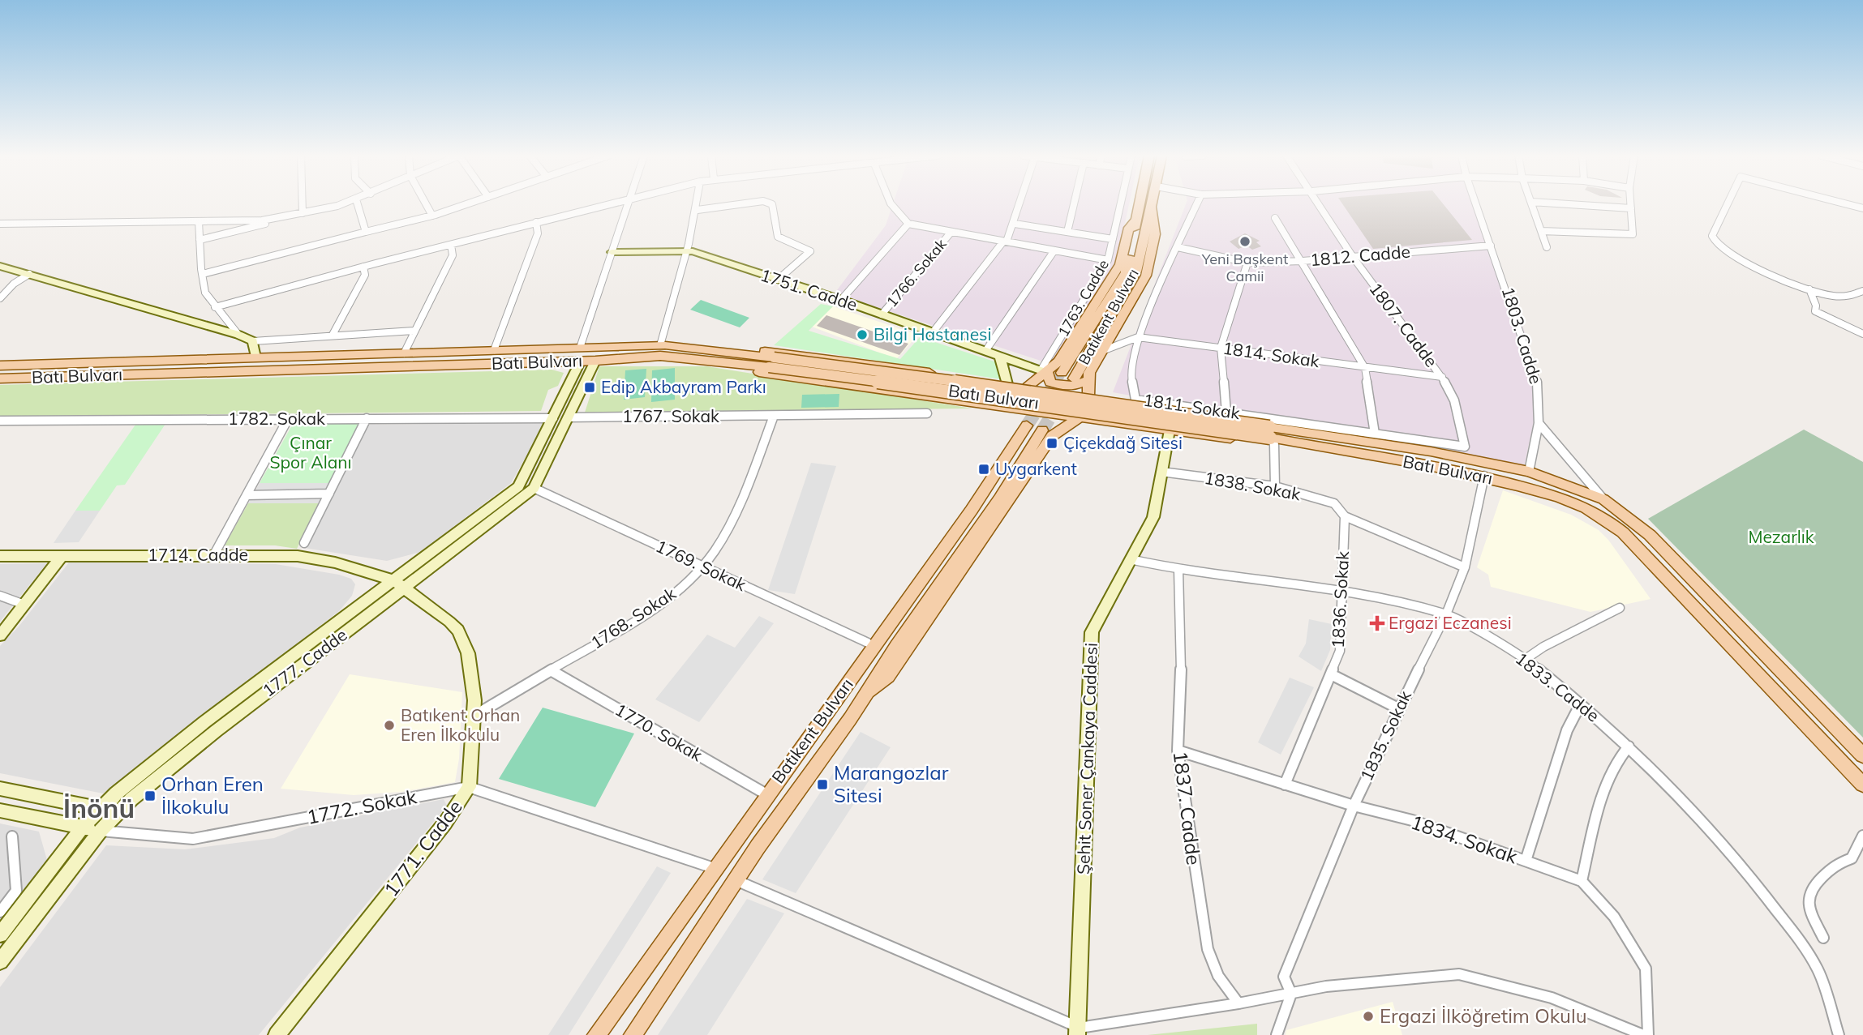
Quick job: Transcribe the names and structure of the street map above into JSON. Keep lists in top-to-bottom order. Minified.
{"streets":{"main road":["1751. Cadde","Batıkent Bulvarı","Batı Bulvarı","1714. Cadde","1777. Cadde","Şehit Soner Çankaya Caddesi","1771. Cadde"],"street":["1812. Cadde","1766. Sokak","1763. Cadde","1807. Cadde","1803. Cadde","1814. Sokak","1811. Sokak","1767. Sokak","1782. Sokak","1838. Sokak","1769. Sokak","1836. Sokak","1768. Sokak","1833. Cadde","1770. Sokak","1835. Sokak","1772. Sokak","1837. Cadde","1834. Sokak"]},"crossings":[["1812. Cadde","1807. Cadde"],["1812. Cadde","1803. Cadde"],["1812. Cadde","1811. Sokak"],["1766. Sokak","1751. Cadde"],["1751. Cadde","1763. Cadde"],["Batıkent Bulvarı","1770. Sokak"],["Batıkent Bulvarı","1772. Sokak"],["1807. Cadde","1814. Sokak"],["1807. Cadde","1811. Sokak"],["1803. Cadde","Batı Bulvarı"],["1814. Sokak","1811. Sokak"],["Batı Bulvarı","1777. Cadde"],["Batı Bulvarı","1835. Sokak"],["1767. Sokak","1768. Sokak"],["1767. Sokak","1777. Cadde"],["1782. Sokak","1777. Cadde"],["1838. Sokak","1836. Sokak"],["1838. Sokak","1835. Sokak"],["1838. Sokak","Şehit Soner Çankaya Caddesi"],["1714. Cadde","1777. Cadde"],["1714. Cadde","1771. Cadde"],["1769. Sokak","1768. Sokak"],["1769. Sokak","1777. Cadde"],["1836. Sokak","1833. Cadde"],["1836. Sokak","1834. Sokak"],["1768. Sokak","1770. Sokak"],["1768. Sokak","1771. Cadde"],["1777. Cadde","1772. Sokak"],["1777. Cadde","1771. Cadde"],["1833. Cadde","1835. Sokak"],["1833. Cadde","Şehit Soner Çankaya Caddesi"],["1833. Cadde","1837. Cadde"],["1835. Sokak","1834. Sokak"],["1772. Sokak","1771. Cadde"],["1837. Cadde","1834. Sokak"]],"districts":["İnönü"],"parks":["Çınar Spor Alanı","Mezarlık"],"places":{"other":["Yeni Başkent Camii","Bilgi Hastanesi","Batıkent Orhan Eren İlkokulu","Ergazi İlköğretim Okulu"],"transit":["Edip Akbayram Parkı","Çiçekdağ Sitesi","Uygarkent","Marangozlar Sitesi","Orhan Eren İlkokulu"],"health":["Ergazi Eczanesi"]}}
